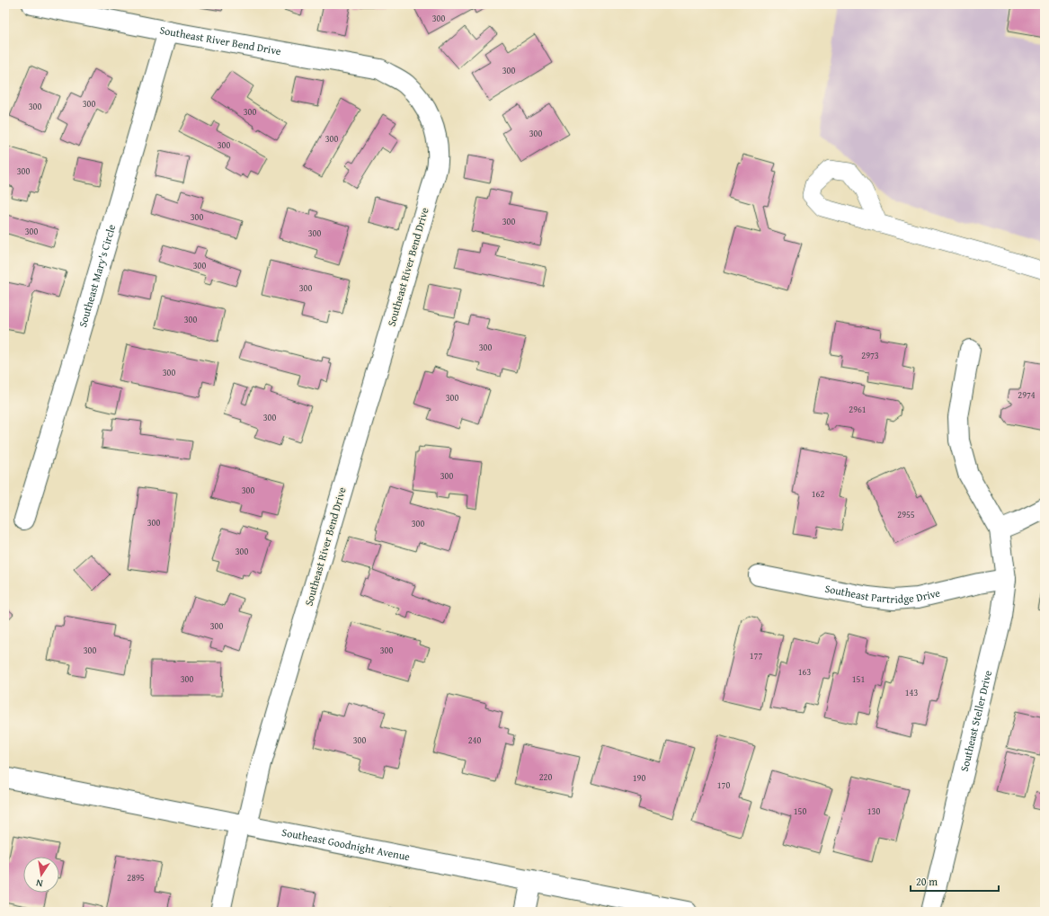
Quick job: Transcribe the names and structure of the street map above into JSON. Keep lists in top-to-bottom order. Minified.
{"streets":{"street":["Southeast River Bend Drive","Southeast Mary's Circle","Southeast Partridge Drive","Southeast Steller Drive","Southeast Goodnight Avenue"]},"crossings":[["Southeast River Bend Drive","Southeast Mary's Circle"],["Southeast River Bend Drive","Southeast Goodnight Avenue"],["Southeast Partridge Drive","Southeast Steller Drive"]],"house_numbers":["300","300","300","300","300","300","300","300","300","300","300","300","300","300","300","300","300","2973","300","2974","300","2961","300","300","300","162","2955","300","300","300","300","300","300","177","163","300","151","143","300","240","220","190","170","150","130","2895"],"scale_bar":"20 m","north":"bottom"}
